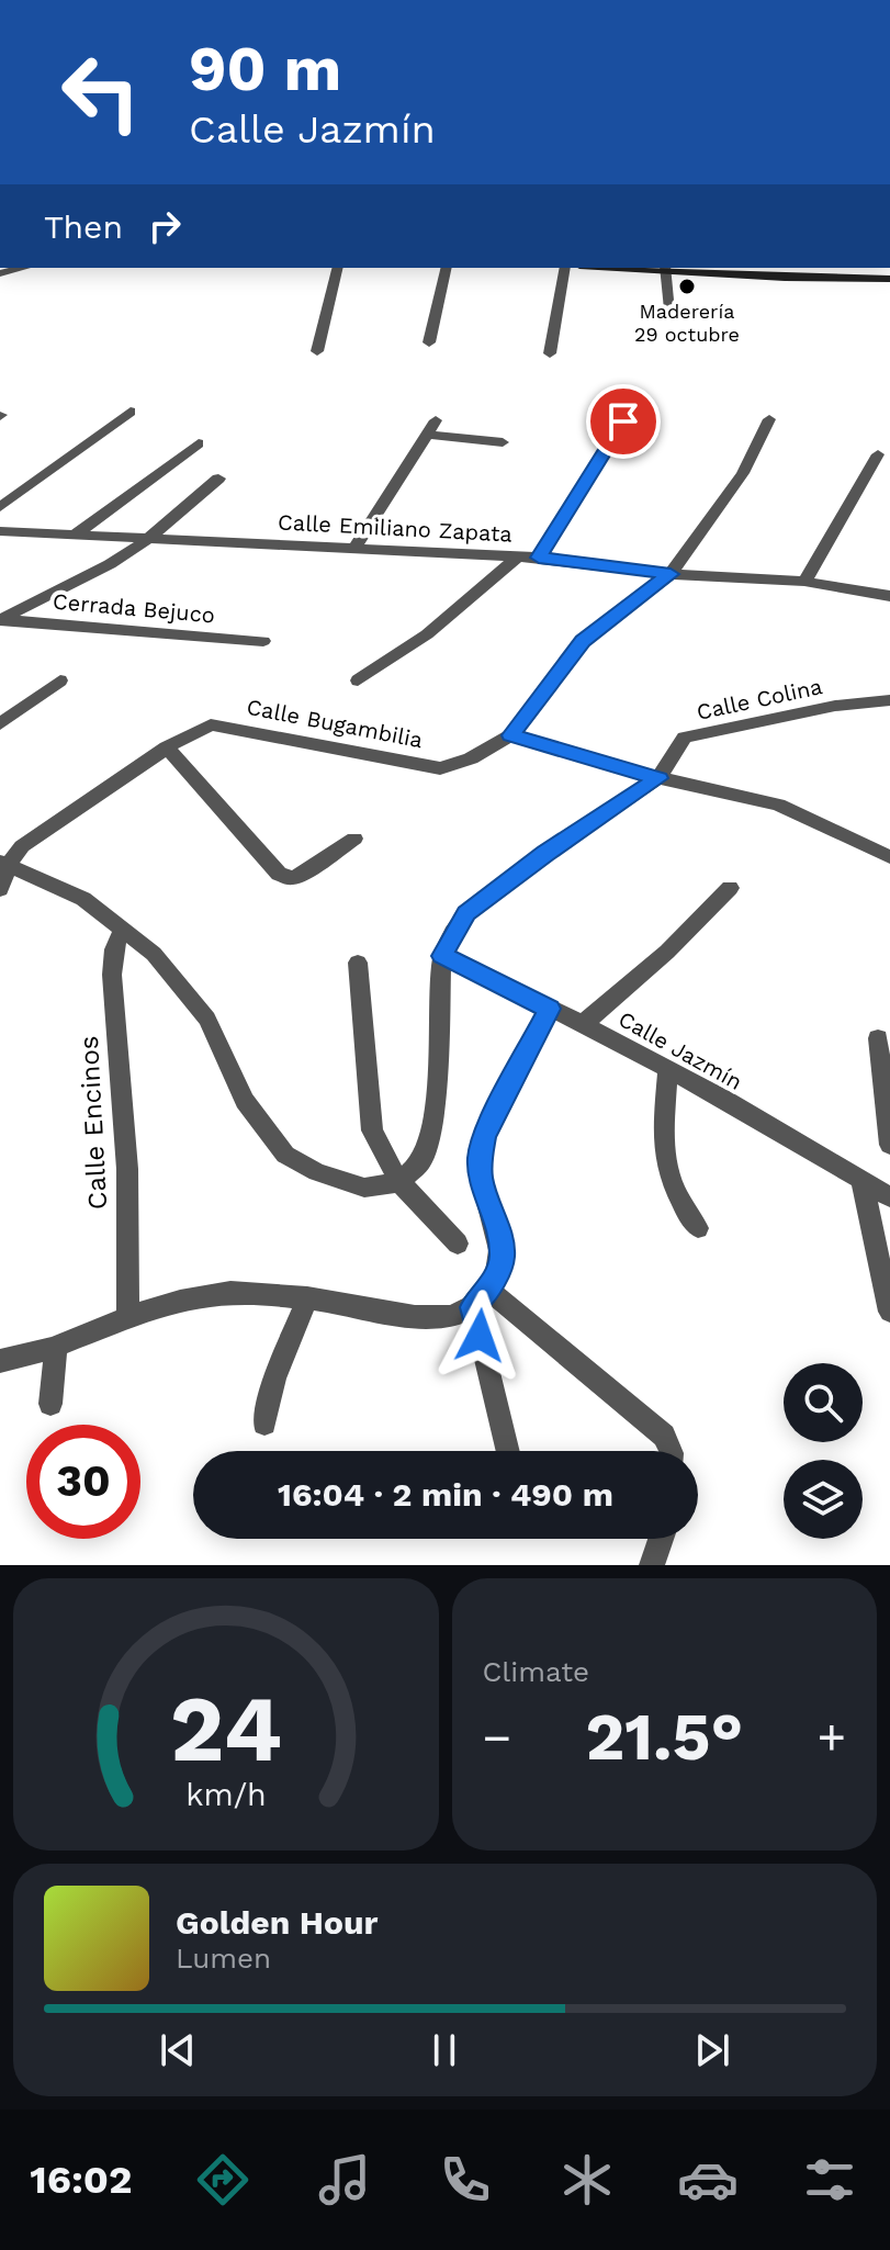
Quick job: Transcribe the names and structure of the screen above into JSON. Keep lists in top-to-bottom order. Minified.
{"streets":{"street":["Calle Emiliano Zapata","Cerrada Bejuco","Calle Colina","Calle Bugambilia","Calle Jazmín","Calle Encinos"]},"crossings":[["Calle Emiliano Zapata","Calle Bugambilia"]],"places":["Maderería 29 octubre"],"page":{"turn":["90 m","Calle Jazmín"],"then":"Then","limit":"30","trip":"16:04 · 2 min · 490 m","tile":"Climate","heat":["−","21.5°","+"],"song":["Golden Hour","Lumen"],"tabs":"16:02","gauge":["24","km/h"]}}
